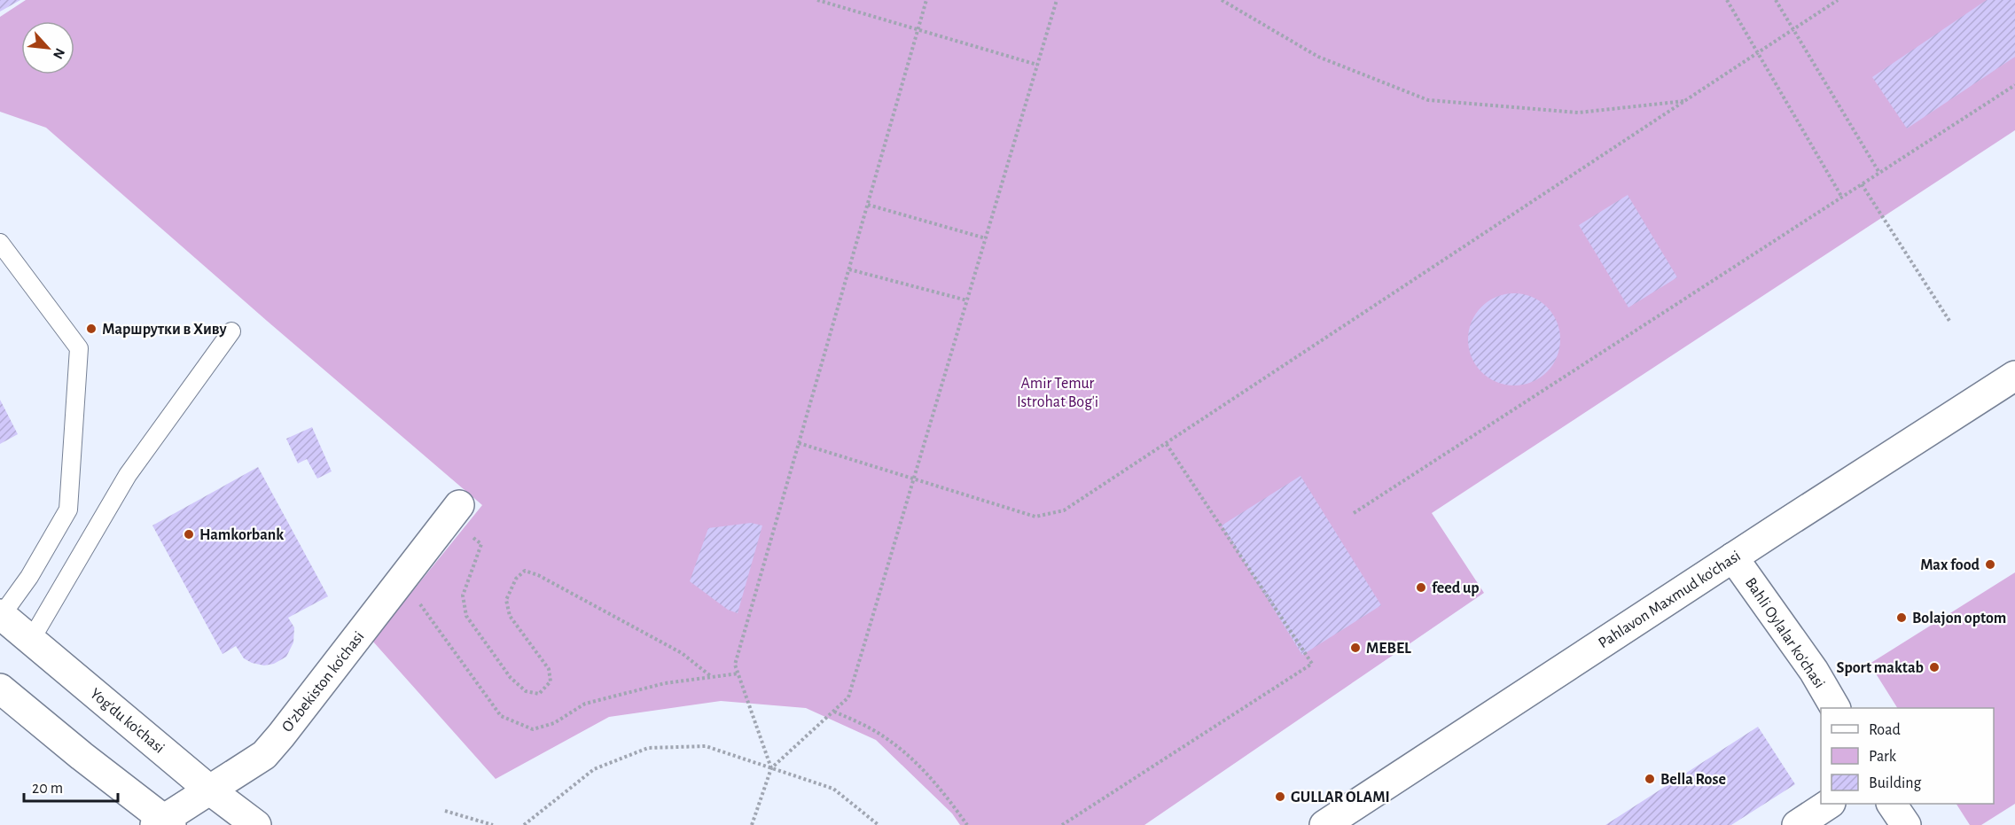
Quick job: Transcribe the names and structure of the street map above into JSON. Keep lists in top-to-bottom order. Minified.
{"streets":{"main road":["Pahlavon Maxmud ko'chasi","Bahli Oylalar ko'chasi","O’zbekiston ko‘chasi","Yog'du ko'chasi"]},"crossings":[["Pahlavon Maxmud ko'chasi","Bahli Oylalar ko'chasi"],["O’zbekiston ko‘chasi","Yog'du ko'chasi"]],"parks":["Amir Temur Istrohat Bog'i"],"places":["Маршрутки в Хиву","Hamkorbank","Max food","feed up","Bolajon optom","MEBEL","Sport maktab","Bella Rose","GULLAR OLAMI"],"legend":["Road","Park","Building"],"scale_bar":"20 m","north":"bottom right"}
